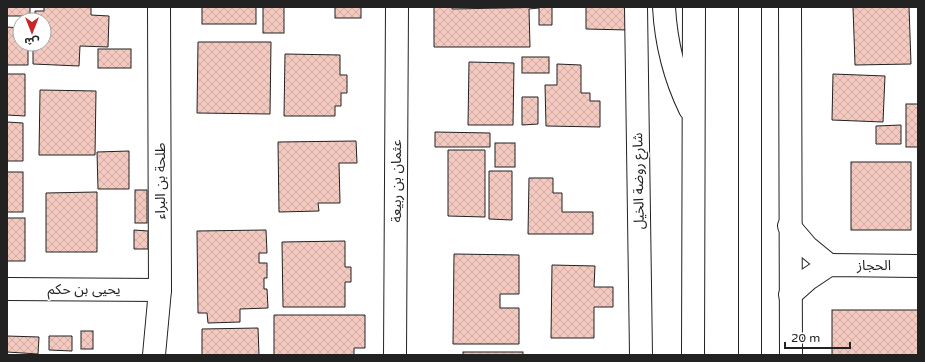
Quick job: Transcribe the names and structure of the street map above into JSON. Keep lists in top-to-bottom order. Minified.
{"streets":{"street":["طلحة بن البراء","عثمان بن ربيعة","شارع روضة الخيل","الحجاز","يحيى بن حكم"]},"crossings":[["طلحة بن البراء","يحيى بن حكم"]],"scale_bar":"20 m","north":"bottom"}
